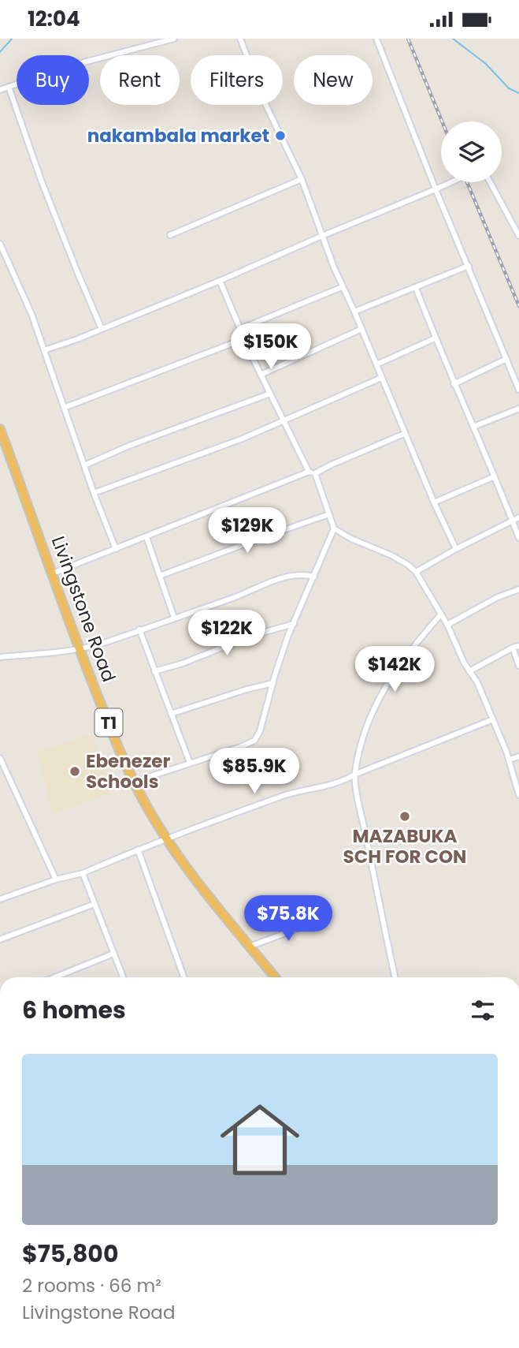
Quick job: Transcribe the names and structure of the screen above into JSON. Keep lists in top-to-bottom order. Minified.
{"streets":{"highway":["Livingstone Road","T1"]},"places":["nakambala market","Ebenezer Schools","MAZABUKA SCH FOR CON"],"page":{"status":"12:04","chip":["Buy","Rent","Filters","New"],"price":["$150K","$129K","$122K","$142K","$85.9K","$75.8K"],"heading":"6 homes","list":[{"name":"$75,800","note":"2 rooms · 66 m² · Livingstone Road"}]}}
